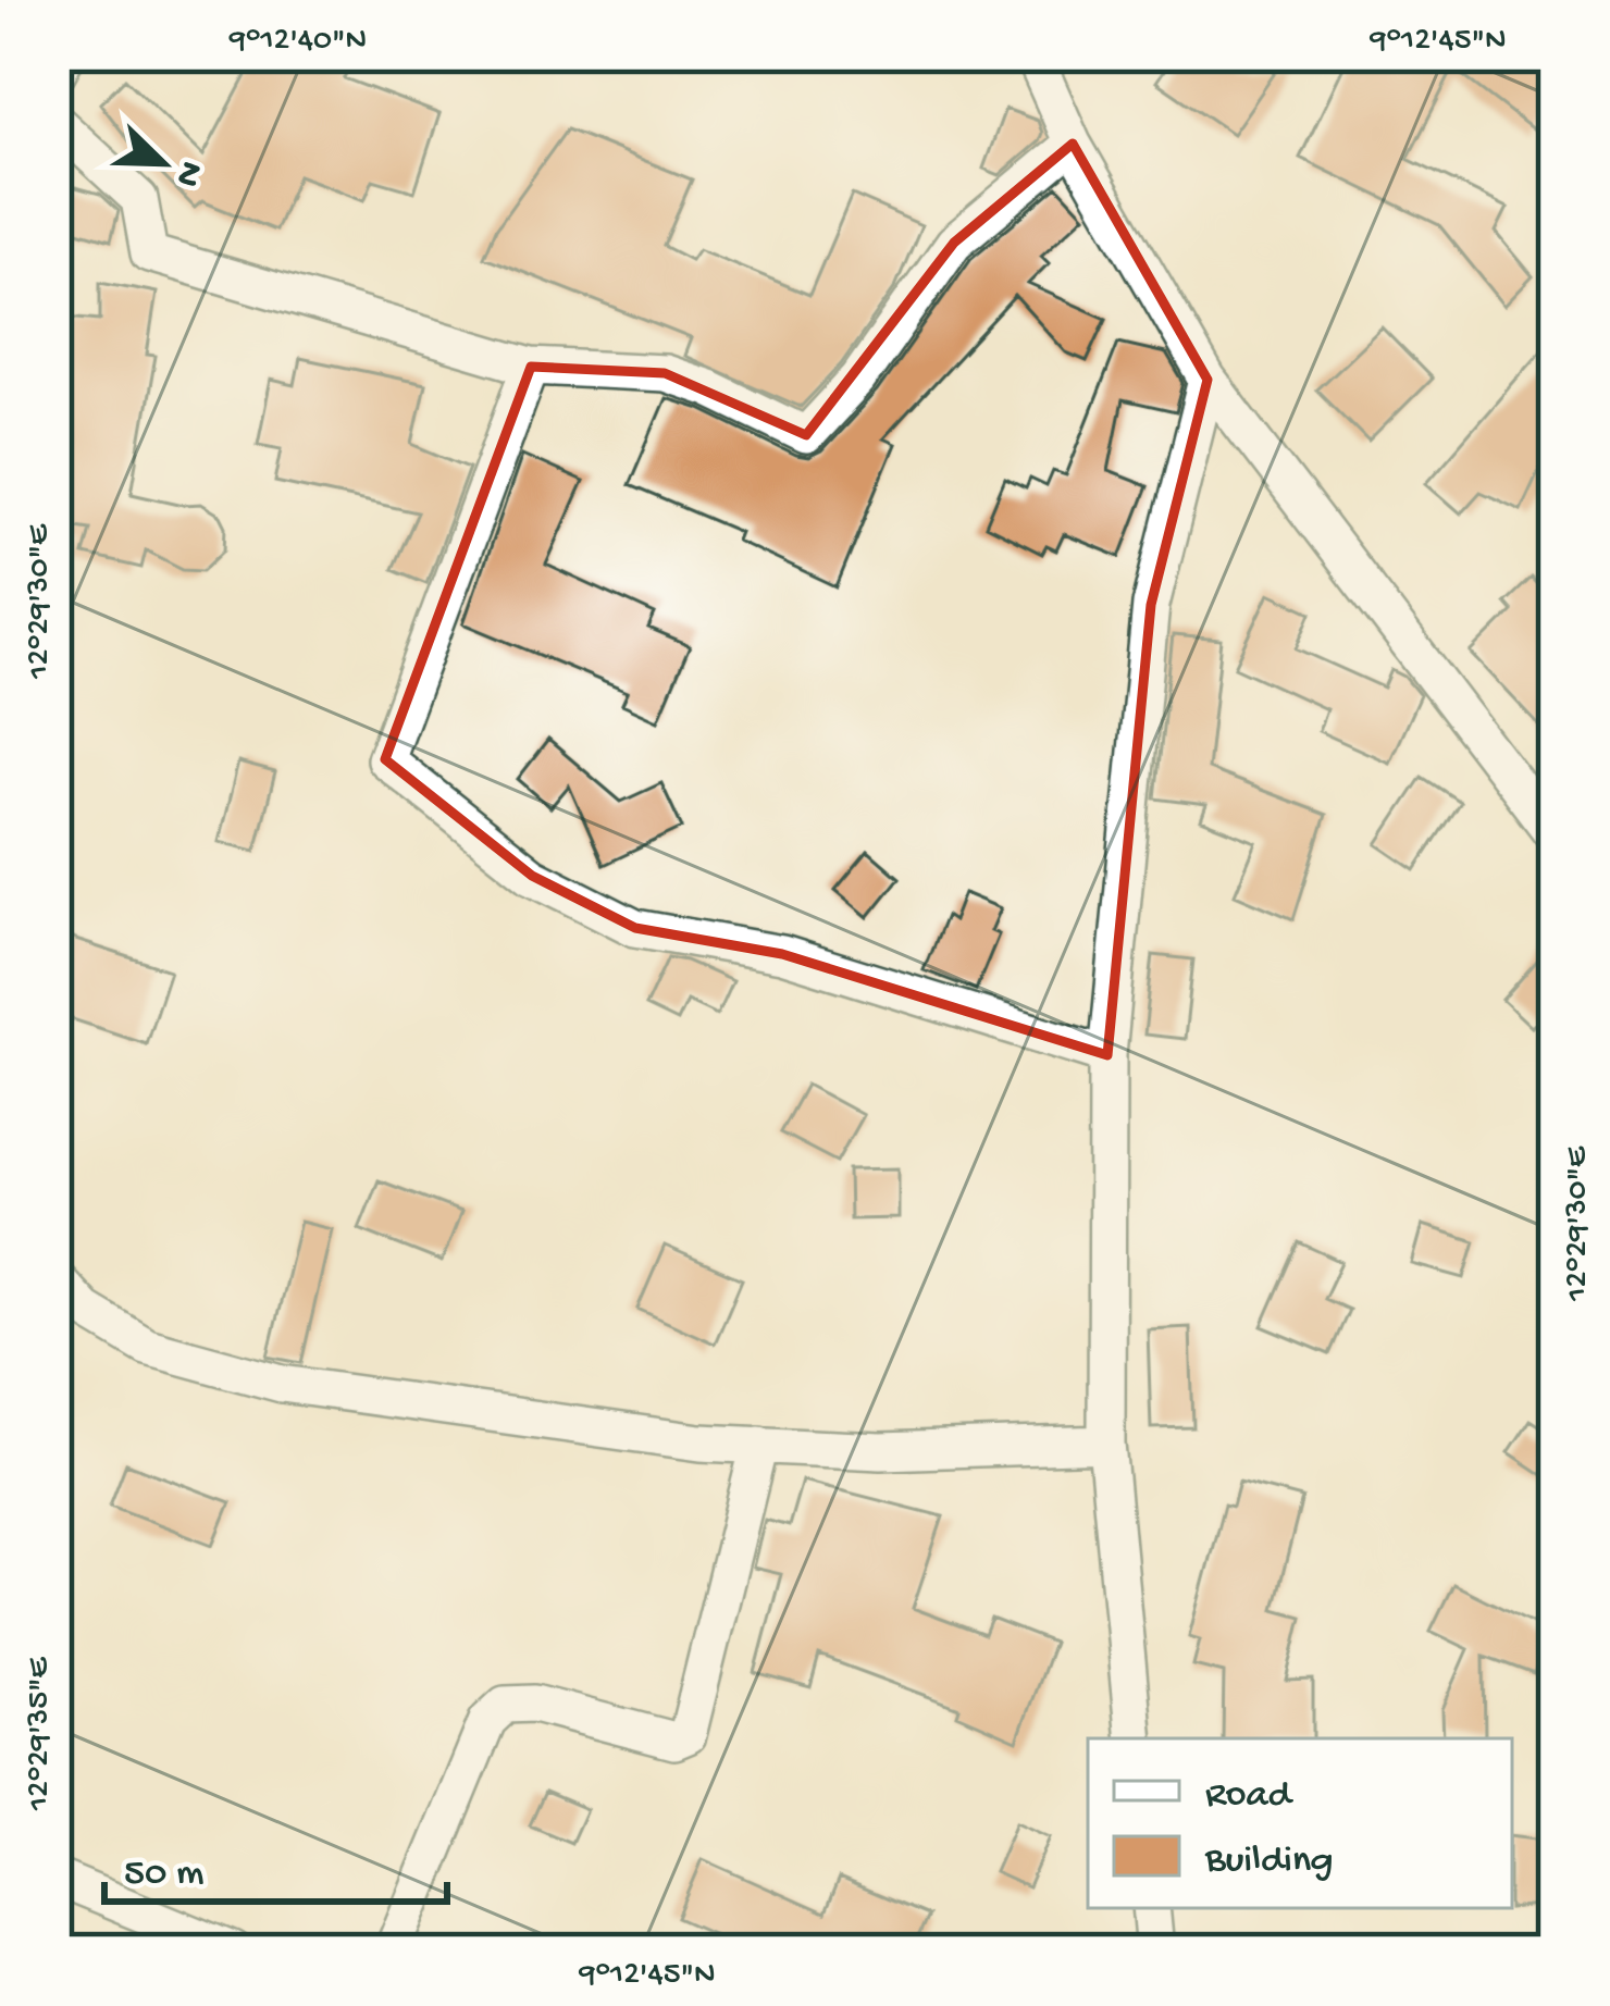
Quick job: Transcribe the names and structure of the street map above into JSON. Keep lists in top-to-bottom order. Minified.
{"legend":["Road","Building"],"scale_bar":"50 m","north":"bottom right","coordinates":["9°12'40\"N","9°12'45\"N","12°29'30\"E","12°29'35\"E"]}
